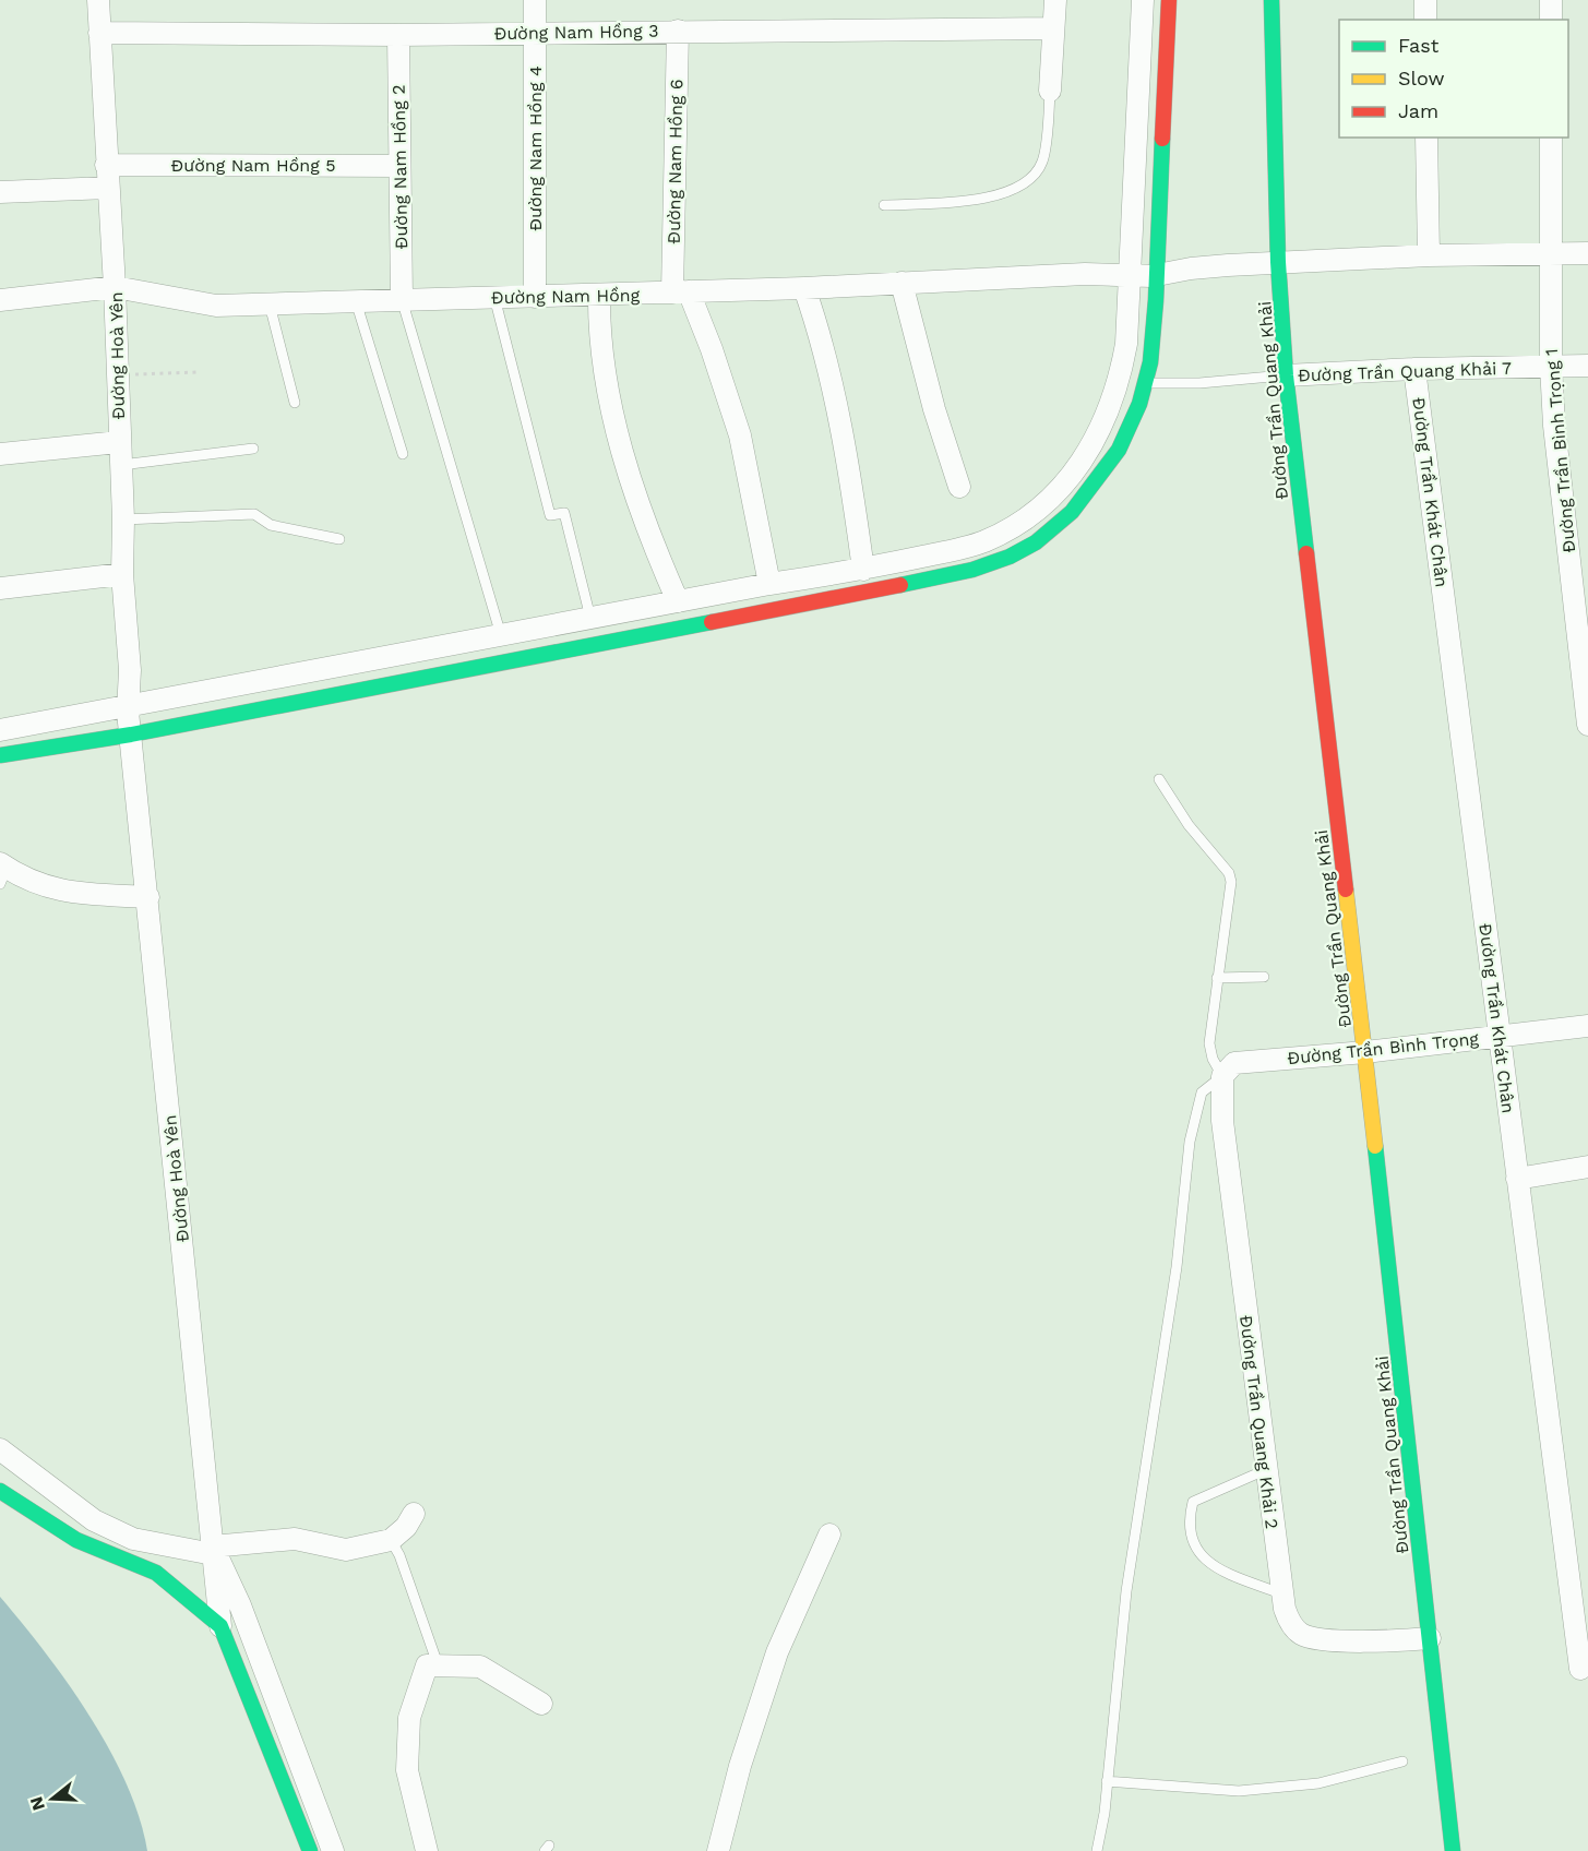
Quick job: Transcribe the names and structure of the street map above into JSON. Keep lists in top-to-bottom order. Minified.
{"streets":{"street":["Đường Nam Hồng 3","Đường Nam Hồng 4","Đường Nam Hồng 6","Đường Nam Hồng 5","Đường Nam Hồng 2","Đường Nam Hồng","Đường Hoà Yên","Đường Trần Quang Khải 7","Đường Trần Quang Khải","Đường Trần Bình Trọng 1","Đường Trần Khát Chân","Đường Trần Bình Trọng","Đường Trần Quang Khải 2"]},"crossings":[["Đường Nam Hồng 3","Đường Nam Hồng 4"],["Đường Nam Hồng 3","Đường Nam Hồng 6"],["Đường Nam Hồng 3","Đường Nam Hồng 2"],["Đường Nam Hồng 3","Đường Hoà Yên"],["Đường Nam Hồng 4","Đường Nam Hồng"],["Đường Nam Hồng 6","Đường Nam Hồng"],["Đường Nam Hồng 5","Đường Nam Hồng 2"],["Đường Nam Hồng 5","Đường Hoà Yên"],["Đường Nam Hồng 2","Đường Nam Hồng"],["Đường Nam Hồng","Đường Hoà Yên"],["Đường Nam Hồng","Đường Trần Quang Khải"],["Đường Nam Hồng","Đường Trần Bình Trọng 1"],["Đường Trần Quang Khải 7","Đường Trần Quang Khải"],["Đường Trần Quang Khải 7","Đường Trần Bình Trọng 1"],["Đường Trần Quang Khải 7","Đường Trần Khát Chân"],["Đường Trần Quang Khải","Đường Trần Bình Trọng"],["Đường Trần Quang Khải","Đường Trần Quang Khải 2"],["Đường Trần Khát Chân","Đường Trần Bình Trọng"],["Đường Trần Bình Trọng","Đường Trần Quang Khải 2"]],"legend":["Fast","Slow","Jam"],"north":"left"}
